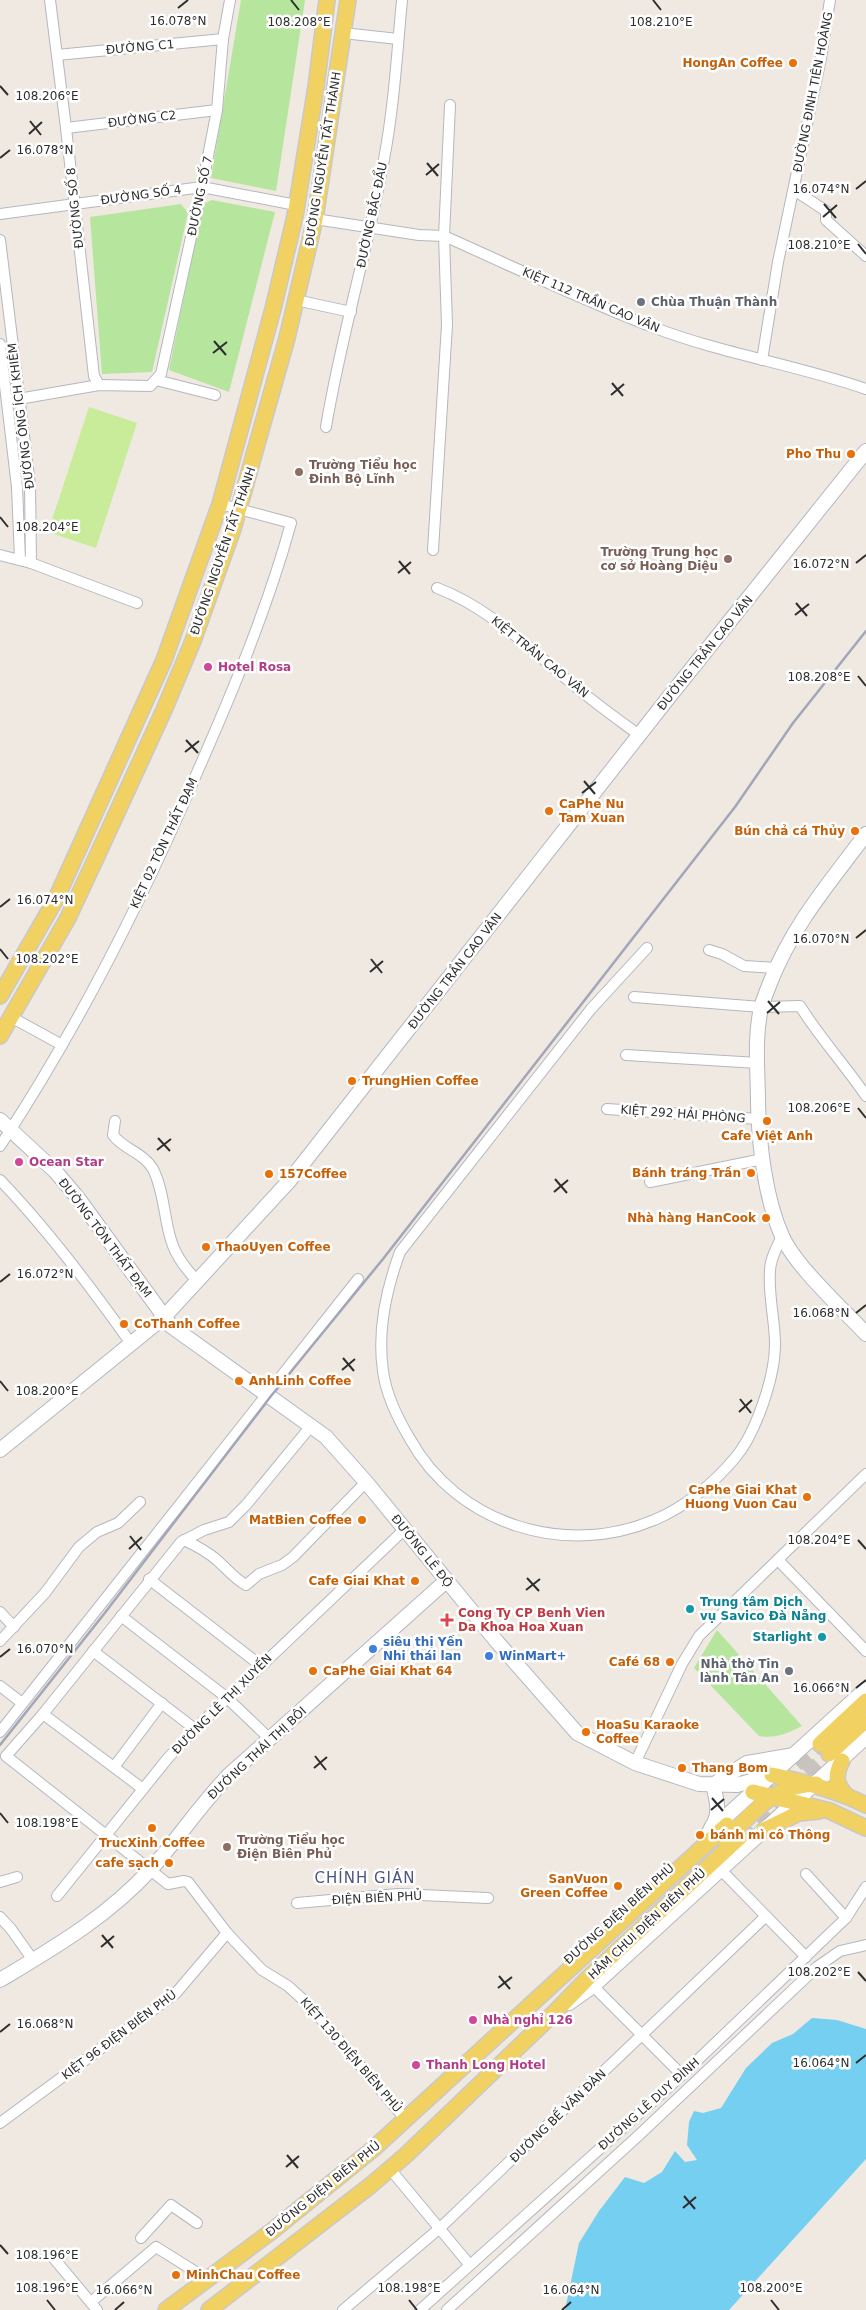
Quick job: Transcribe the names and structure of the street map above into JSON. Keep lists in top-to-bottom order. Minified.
{"streets":{"main road":["ĐƯỜNG NGUYỄN TẤT THÀNH","ĐƯỜNG ĐIỆN BIÊN PHỦ","HẦM CHUI ĐIỆN BIÊN PHỦ"],"street":["ĐƯỜNG C1","ĐƯỜNG ĐINH TIÊN HOÀNG","ĐƯỜNG C2","ĐƯỜNG SỐ 4","ĐƯỜNG SỐ 7","ĐƯỜNG SỐ 8","ĐƯỜNG BẮC ĐẨU","KIỆT 112 TRẦN CAO VÂN","ĐƯỜNG ÔNG ÍCH KHIÊM","ĐƯỜNG TRẦN CAO VÂN","KIỆT TRẦN CAO VÂN","KIỆT 02 TÔN THẤT ĐẠM","KIỆT 292 HẢI PHÒNG","ĐƯỜNG TÔN THẤT ĐẠM","ĐƯỜNG LÊ ĐỘ","ĐƯỜNG LÊ THỊ XUYẾN","ĐƯỜNG THÁI THỊ BÔI","ĐIỆN BIÊN PHỦ","KIỆT 96 ĐIỆN BIÊN PHỦ","KIỆT 130 ĐIỆN BIÊN PHỦ","ĐƯỜNG LÊ DUY ĐÌNH","ĐƯỜNG BẾ VĂN ĐÀN"]},"crossings":[["ĐƯỜNG C1","ĐƯỜNG SỐ 7"],["ĐƯỜNG C1","ĐƯỜNG SỐ 8"],["ĐƯỜNG ĐINH TIÊN HOÀNG","KIỆT 112 TRẦN CAO VÂN"],["ĐƯỜNG C2","ĐƯỜNG SỐ 7"],["ĐƯỜNG C2","ĐƯỜNG SỐ 8"],["ĐƯỜNG NGUYỄN TẤT THÀNH","ĐƯỜNG SỐ 4"],["ĐƯỜNG NGUYỄN TẤT THÀNH","KIỆT 112 TRẦN CAO VÂN"],["ĐƯỜNG NGUYỄN TẤT THÀNH","KIỆT 02 TÔN THẤT ĐẠM"],["ĐƯỜNG SỐ 4","ĐƯỜNG SỐ 7"],["ĐƯỜNG SỐ 4","ĐƯỜNG SỐ 8"],["ĐƯỜNG BẮC ĐẨU","KIỆT 112 TRẦN CAO VÂN"],["ĐƯỜNG TRẦN CAO VÂN","KIỆT TRẦN CAO VÂN"],["ĐƯỜNG TRẦN CAO VÂN","ĐƯỜNG TÔN THẤT ĐẠM"],["ĐƯỜNG TRẦN CAO VÂN","ĐƯỜNG LÊ ĐỘ"],["KIỆT 02 TÔN THẤT ĐẠM","ĐƯỜNG TÔN THẤT ĐẠM"],["ĐƯỜNG TÔN THẤT ĐẠM","ĐƯỜNG LÊ ĐỘ"],["ĐƯỜNG LÊ ĐỘ","ĐƯỜNG LÊ THỊ XUYẾN"],["ĐƯỜNG LÊ ĐỘ","ĐƯỜNG THÁI THỊ BÔI"],["ĐƯỜNG LÊ ĐỘ","ĐƯỜNG ĐIỆN BIÊN PHỦ"],["ĐƯỜNG THÁI THỊ BÔI","KIỆT 130 ĐIỆN BIÊN PHỦ"],["ĐƯỜNG ĐIỆN BIÊN PHỦ","HẦM CHUI ĐIỆN BIÊN PHỦ"],["ĐƯỜNG ĐIỆN BIÊN PHỦ","KIỆT 130 ĐIỆN BIÊN PHỦ"],["KIỆT 96 ĐIỆN BIÊN PHỦ","KIỆT 130 ĐIỆN BIÊN PHỦ"]],"districts":["CHÍNH GIÁN"],"places":{"other":["HongAn Coffee","Chùa Thuận Thành","Pho Thu","Trường Tiểu học Đinh Bộ Lĩnh","Trường Trung học cơ sở Hoàng Diệu","Hotel Rosa","CaPhe Nu Tam Xuan","Bún chả cá Thủy","TrungHien Coffee","Cafe Việt Anh","Ocean Star","Bánh tráng Trần","157Coffee","Nhà hàng HanCook","ThaoUyen Coffee","CoThanh Coffee","AnhLinh Coffee","CaPhe Giai Khat Huong Vuon Cau","MatBien Coffee","Cafe Giai Khat","Trung tâm Dịch vụ Savico Đà Nẵng","Starlight","siêu thị Yến Nhi thái lan","WinMart+","Café 68","CaPhe Giai Khat 64","Nhà thờ Tin lành Tân An","HoaSu Karaoke Coffee","Thang Bom","TrucXinh Coffee","bánh mì cô Thông","Trường Tiểu học Điện Biên Phủ","cafe sạch","SanVuon Green Coffee","Nhà nghỉ 126","Thanh Long Hotel","MinhChau Coffee"],"health":["Cong Ty CP Benh Vien Da Khoa Hoa Xuan"]},"coordinates":["16.078°N","108.208°E","108.210°E","108.206°E","16.074°N","108.204°E","16.072°N","16.070°N","108.202°E","16.068°N","108.200°E","16.066°N","108.198°E","16.064°N","108.196°E"]}
